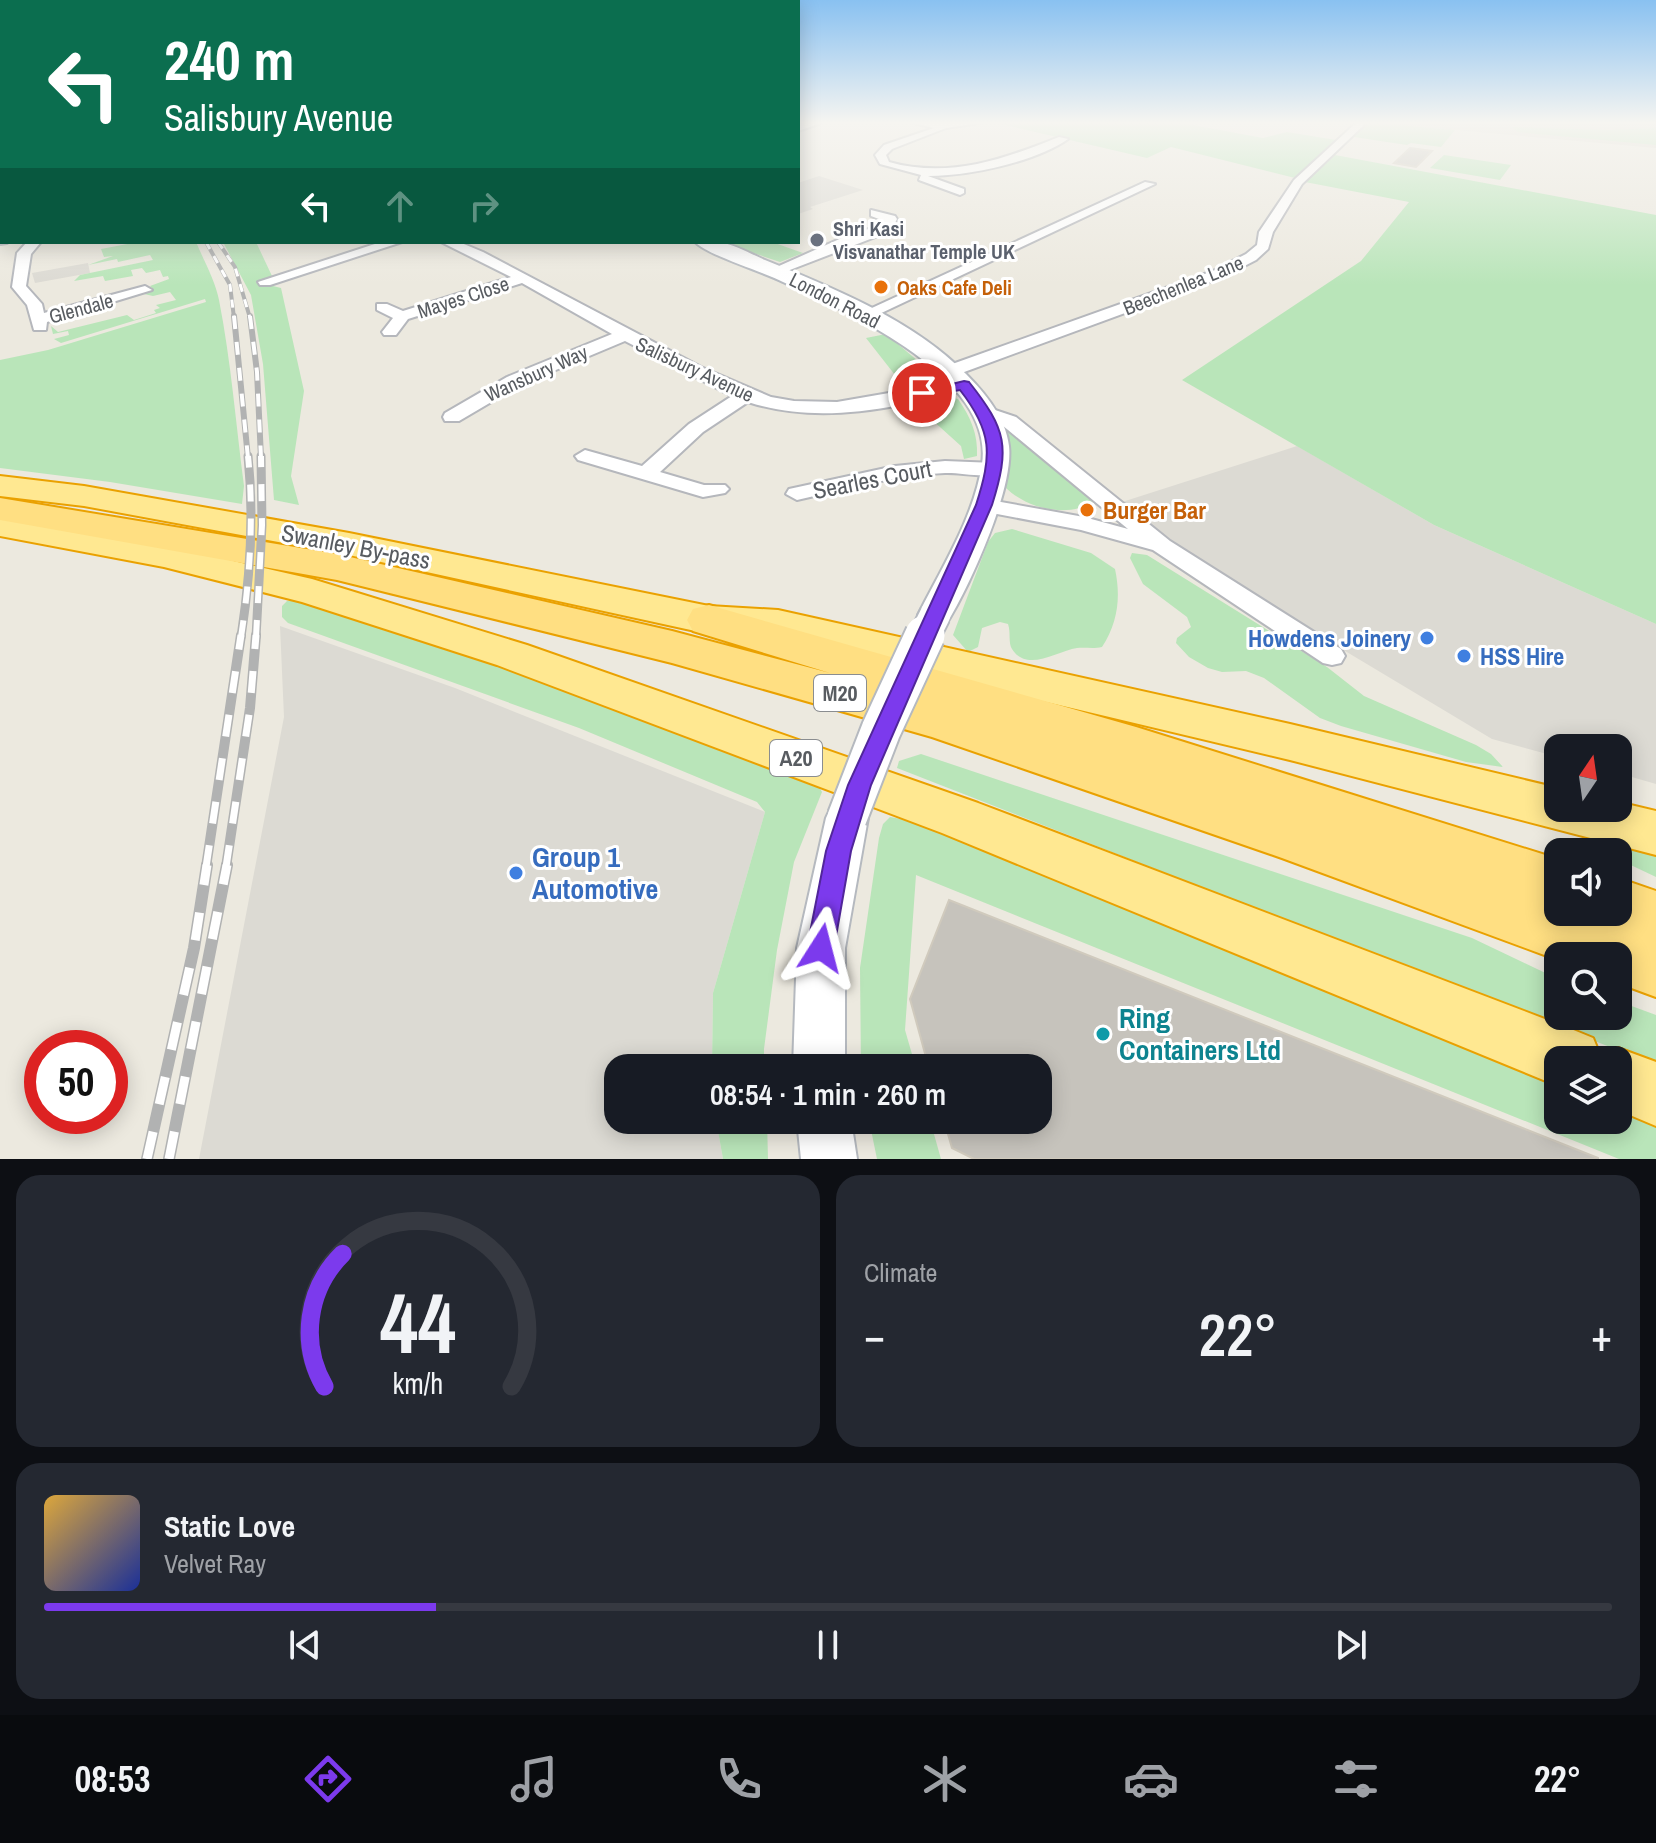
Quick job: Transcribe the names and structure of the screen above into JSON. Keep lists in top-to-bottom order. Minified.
{"streets":{"highway":["Swanley By-pass","M20","A20"],"main road":["London Road"],"street":["Beechenlea Lane","Mayes Close","Glendale","Salisbury Avenue","Wansbury Way","Searles Court"]},"crossings":[["Beechenlea Lane","London Road"],["Beechenlea Lane","Salisbury Avenue"],["Mayes Close","Salisbury Avenue"],["London Road","Salisbury Avenue"],["London Road","Searles Court"],["Salisbury Avenue","Wansbury Way"],["Swanley By-pass","M20"]],"places":["Shri Kasi Visvanathar Temple UK","Oaks Cafe Deli","Burger Bar","Howdens Joinery","HSS Hire","Group 1 Automotive","Ring Containers Ltd"],"north":"top","page":{"turn":["240 m","Salisbury Avenue"],"limit":"50","trip":"08:54 · 1 min · 260 m","tile":"Climate","heat":["−","22°","+"],"song":["Static Love","Velvet Ray"],"tabs":["08:53","22°"],"gauge":["44","km/h"]}}
